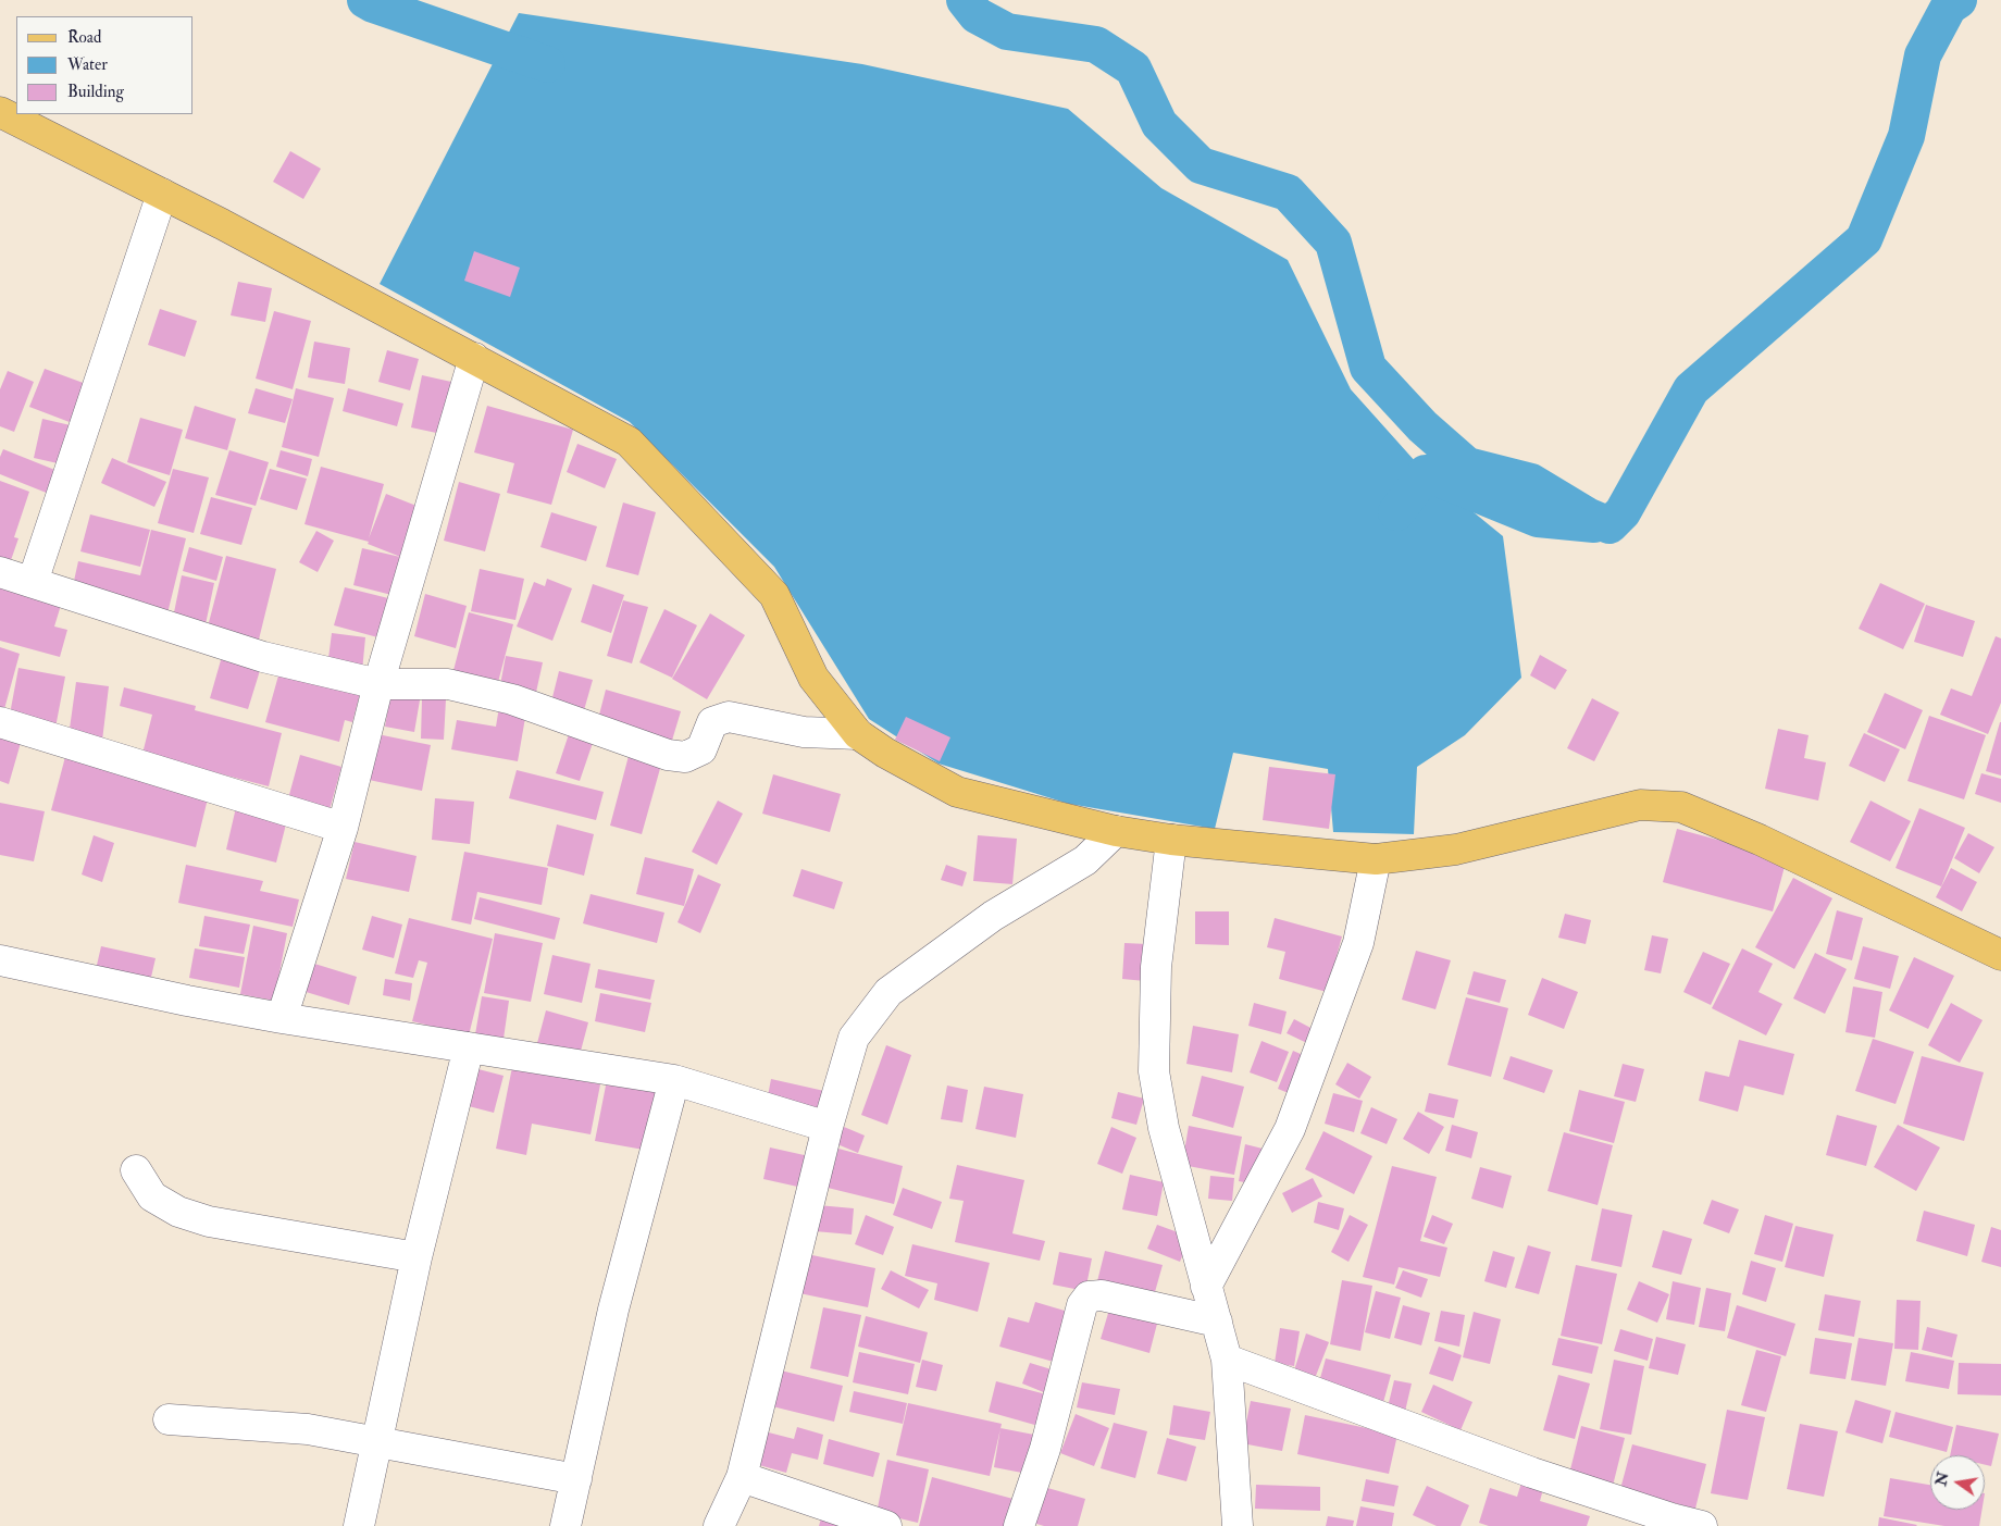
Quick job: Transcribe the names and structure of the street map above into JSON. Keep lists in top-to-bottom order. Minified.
{"legend":["Road","Water","Building"],"north":"left"}
